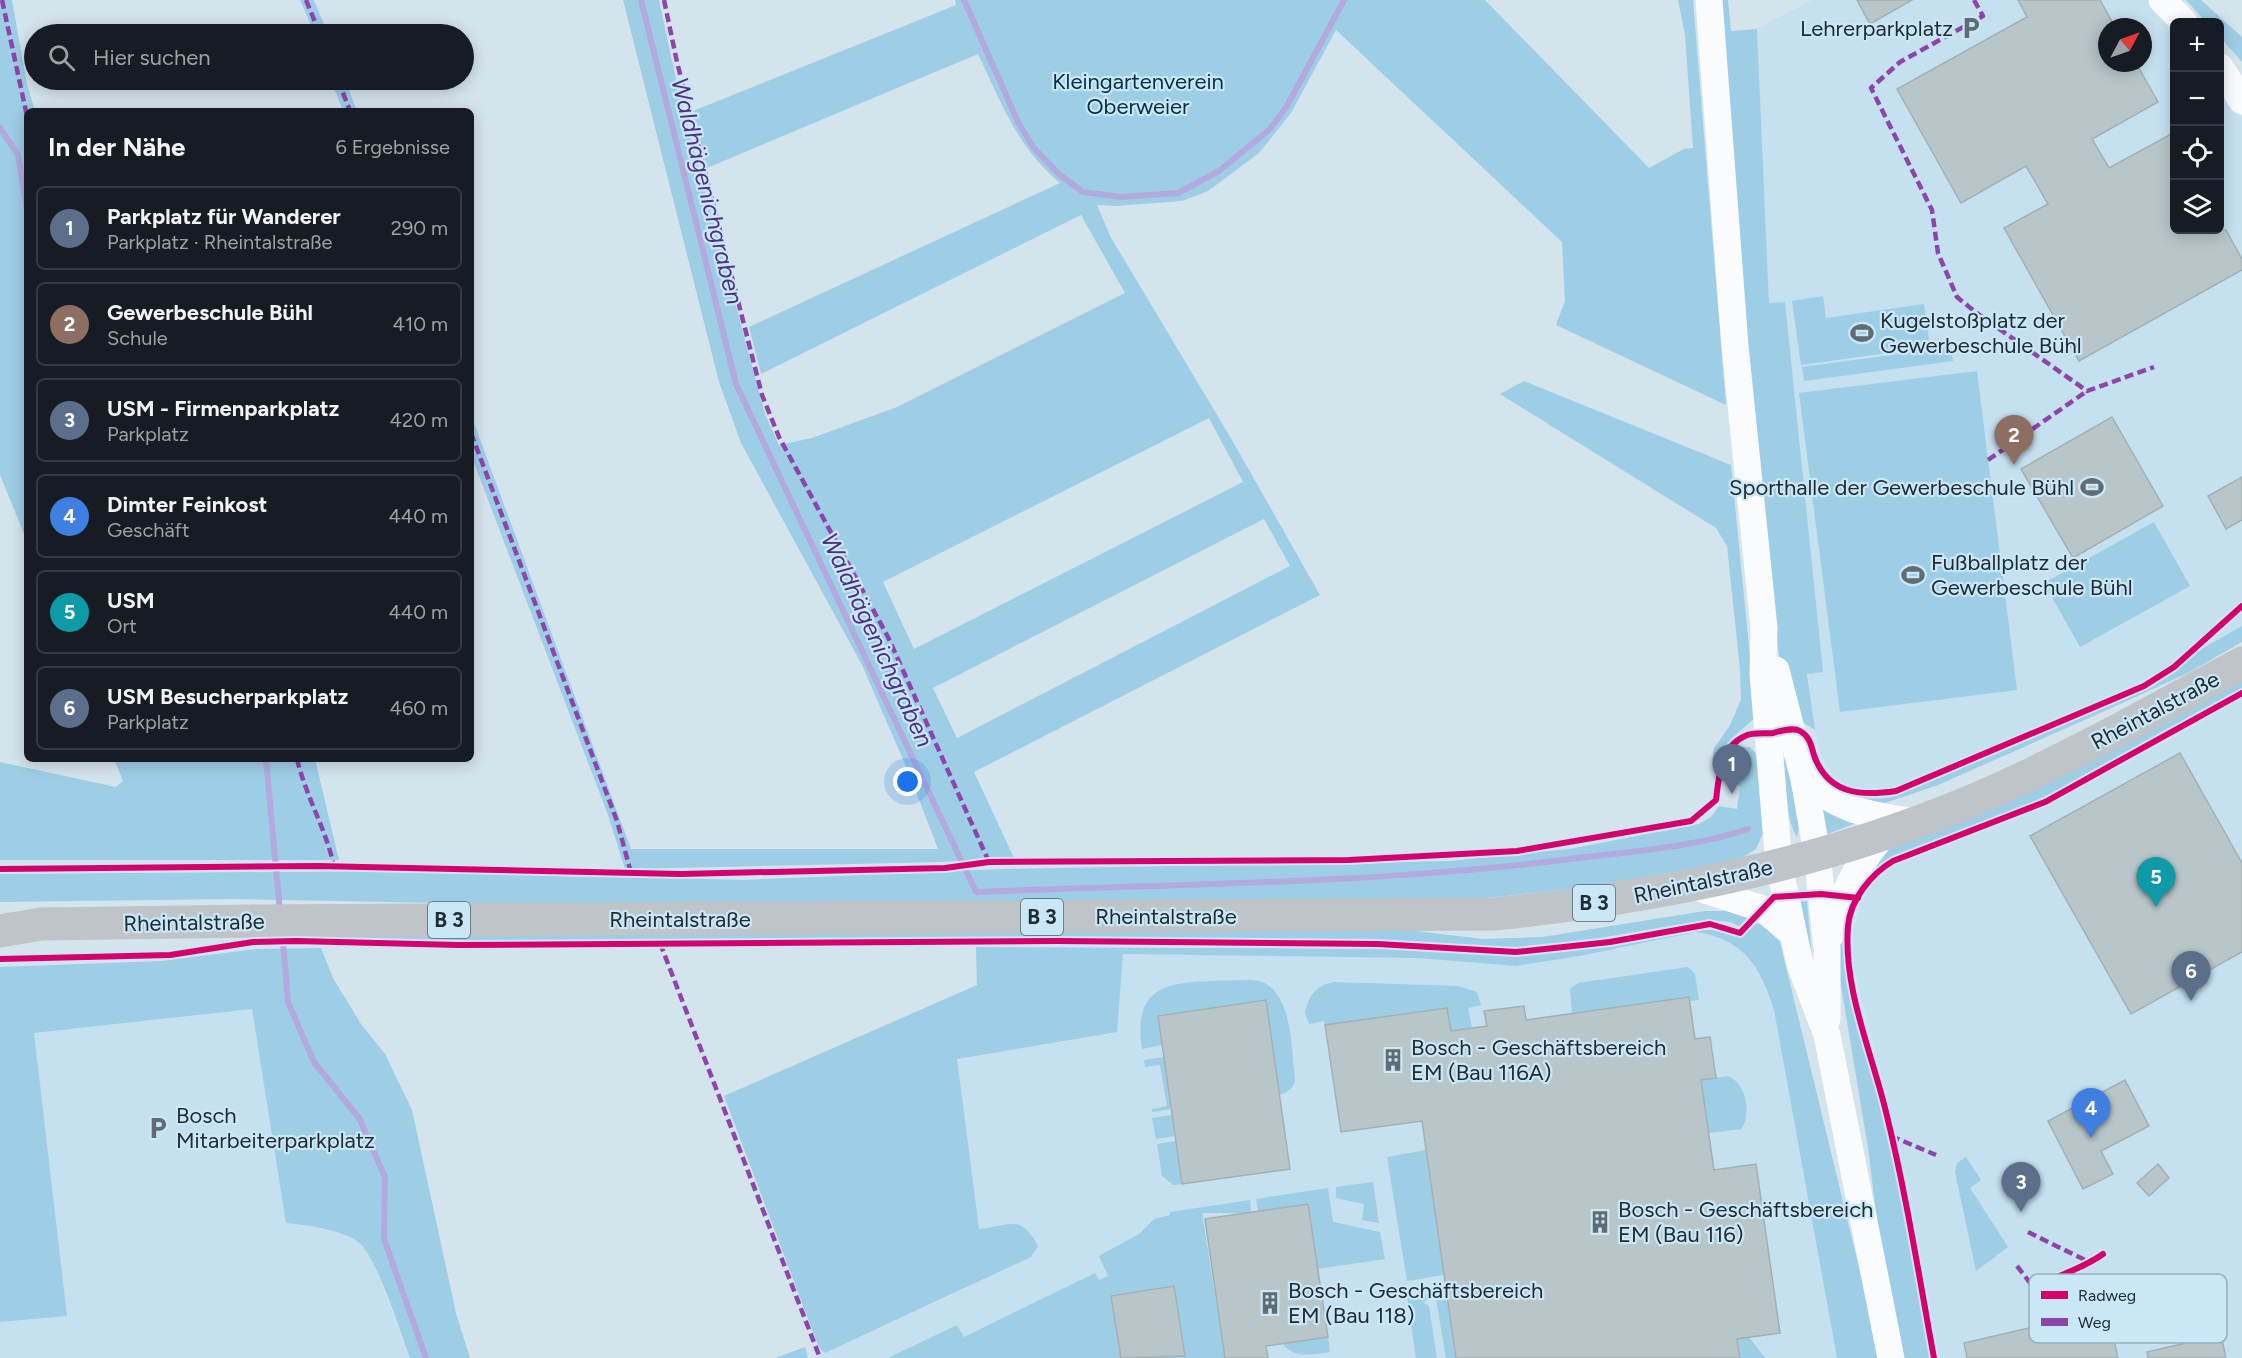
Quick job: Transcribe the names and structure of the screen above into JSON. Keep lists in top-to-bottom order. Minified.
{"streets":{"main road":["Rheintalstraße","B 3"]},"water":["Waldhägenichgraben"],"parks":["Kleingartenverein Oberweier"],"places":{"parking":["Lehrerparkplatz","Bosch Mitarbeiterparkplatz"],"sports":["Kugelstoßplatz der Gewerbeschule Bühl","Sporthalle der Gewerbeschule Bühl","Fußballplatz der Gewerbeschule Bühl"],"building":["Bosch - Geschäftsbereich EM (Bau 116A)","Bosch - Geschäftsbereich EM (Bau 116)","Bosch - Geschäftsbereich EM (Bau 118)"]},"legend":["Radweg","Weg"],"north":"top right","page":{"map_buttons":["+","−"],"search":"Hier suchen","heading":["In der Nähe","6 Ergebnisse"],"list":[{"mark":"1","name":"Parkplatz für Wanderer","note":"Parkplatz · Rheintalstraße","value":"290 m"},{"mark":"2","name":"Gewerbeschule Bühl","note":"Schule","value":"410 m"},{"mark":"3","name":"USM - Firmenparkplatz","note":"Parkplatz","value":"420 m"},{"mark":"4","name":"Dimter Feinkost","note":"Geschäft","value":"440 m"},{"mark":"5","name":"USM","note":"Ort","value":"440 m"},{"mark":"6","name":"USM Besucherparkplatz","note":"Parkplatz","value":"460 m"}],"pins":["2","1","5","6","4","3"]}}
